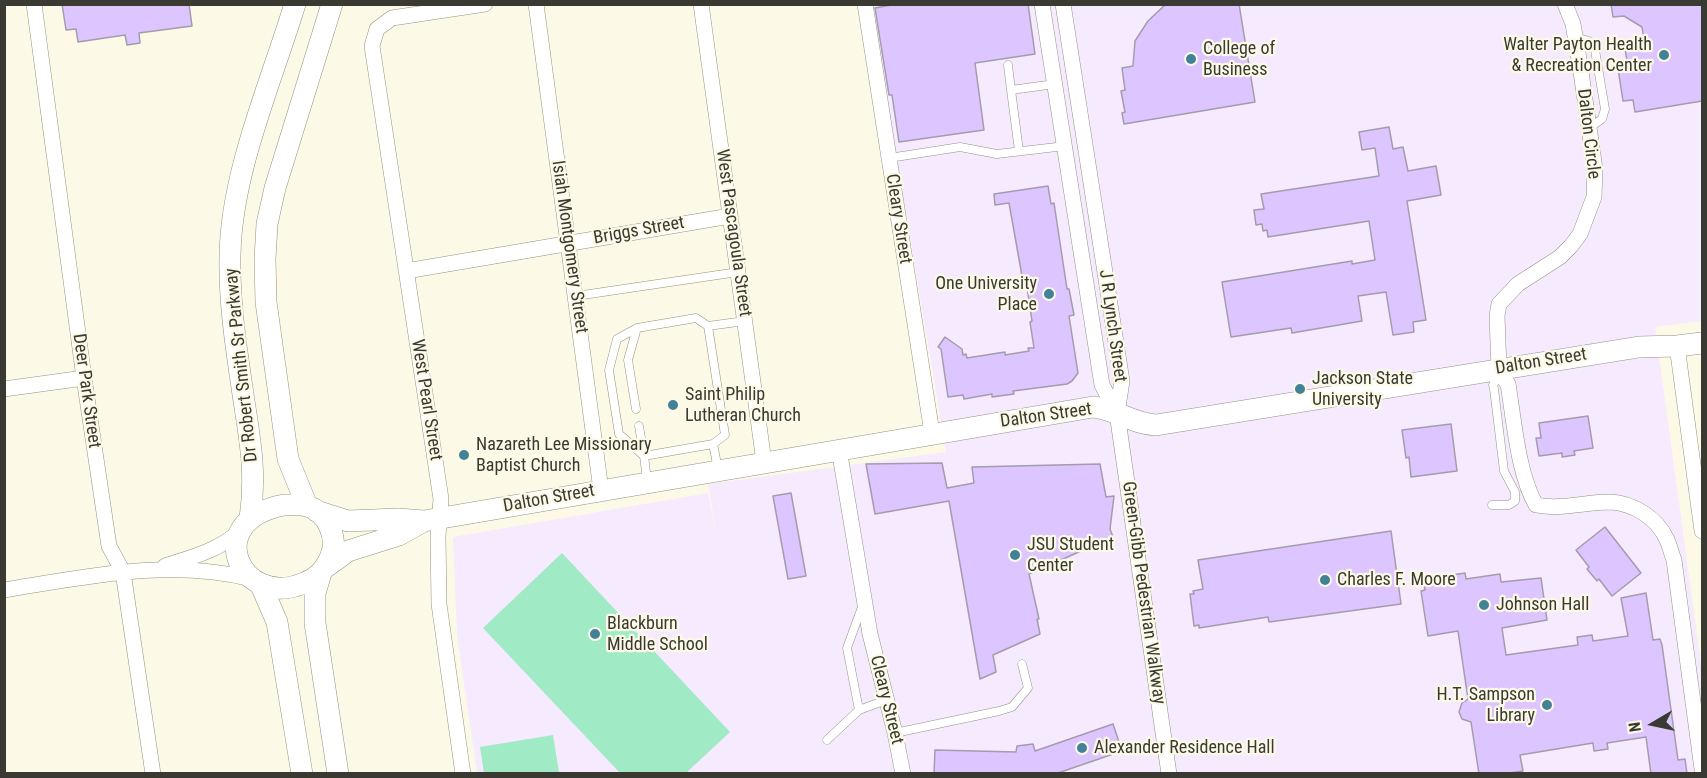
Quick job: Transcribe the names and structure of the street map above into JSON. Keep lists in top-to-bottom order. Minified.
{"streets":{"street":["Dalton Circle","Cleary Street","Briggs Street","West Pascagoula Street","Isiah Montgomery Street","J R Lynch Street","Dalton Street","Dr Robert Smith Sr Parkway","Deer Park Street","West Pearl Street","Green-Gibb Pedestrian Walkway"]},"crossings":[["Dalton Circle","Dalton Street"],["Cleary Street","Dalton Street"],["Briggs Street","West Pascagoula Street"],["Briggs Street","Isiah Montgomery Street"],["Briggs Street","West Pearl Street"],["West Pascagoula Street","Dalton Street"],["Isiah Montgomery Street","Dalton Street"],["J R Lynch Street","Dalton Street"],["J R Lynch Street","Green-Gibb Pedestrian Walkway"],["Dalton Street","Dr Robert Smith Sr Parkway"],["Dalton Street","West Pearl Street"],["Dalton Street","Green-Gibb Pedestrian Walkway"]],"places":["Walter Payton Health & Recreation Center","College of Business","One University Place","Jackson State University","Saint Philip Lutheran Church","Nazareth Lee Missionary Baptist Church","JSU Student Center","Charles F. Moore","Johnson Hall","Blackburn Middle School","H.T. Sampson Library","Alexander Residence Hall"],"north":"left"}
